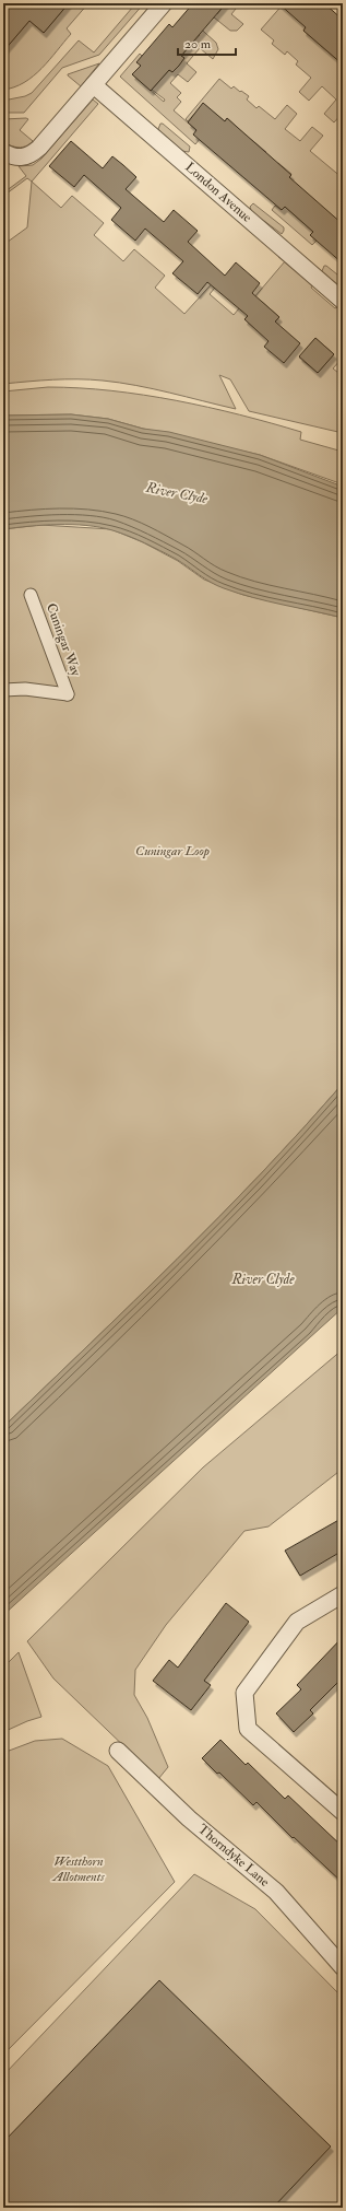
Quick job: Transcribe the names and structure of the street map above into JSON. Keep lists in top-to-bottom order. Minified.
{"streets":{"street":["London Avenue","Cuningar Way","Thorndyke Lane"]},"water":["River Clyde"],"parks":["Cuningar Loop","Westthorn Allotments"],"scale_bar":"20 m"}
